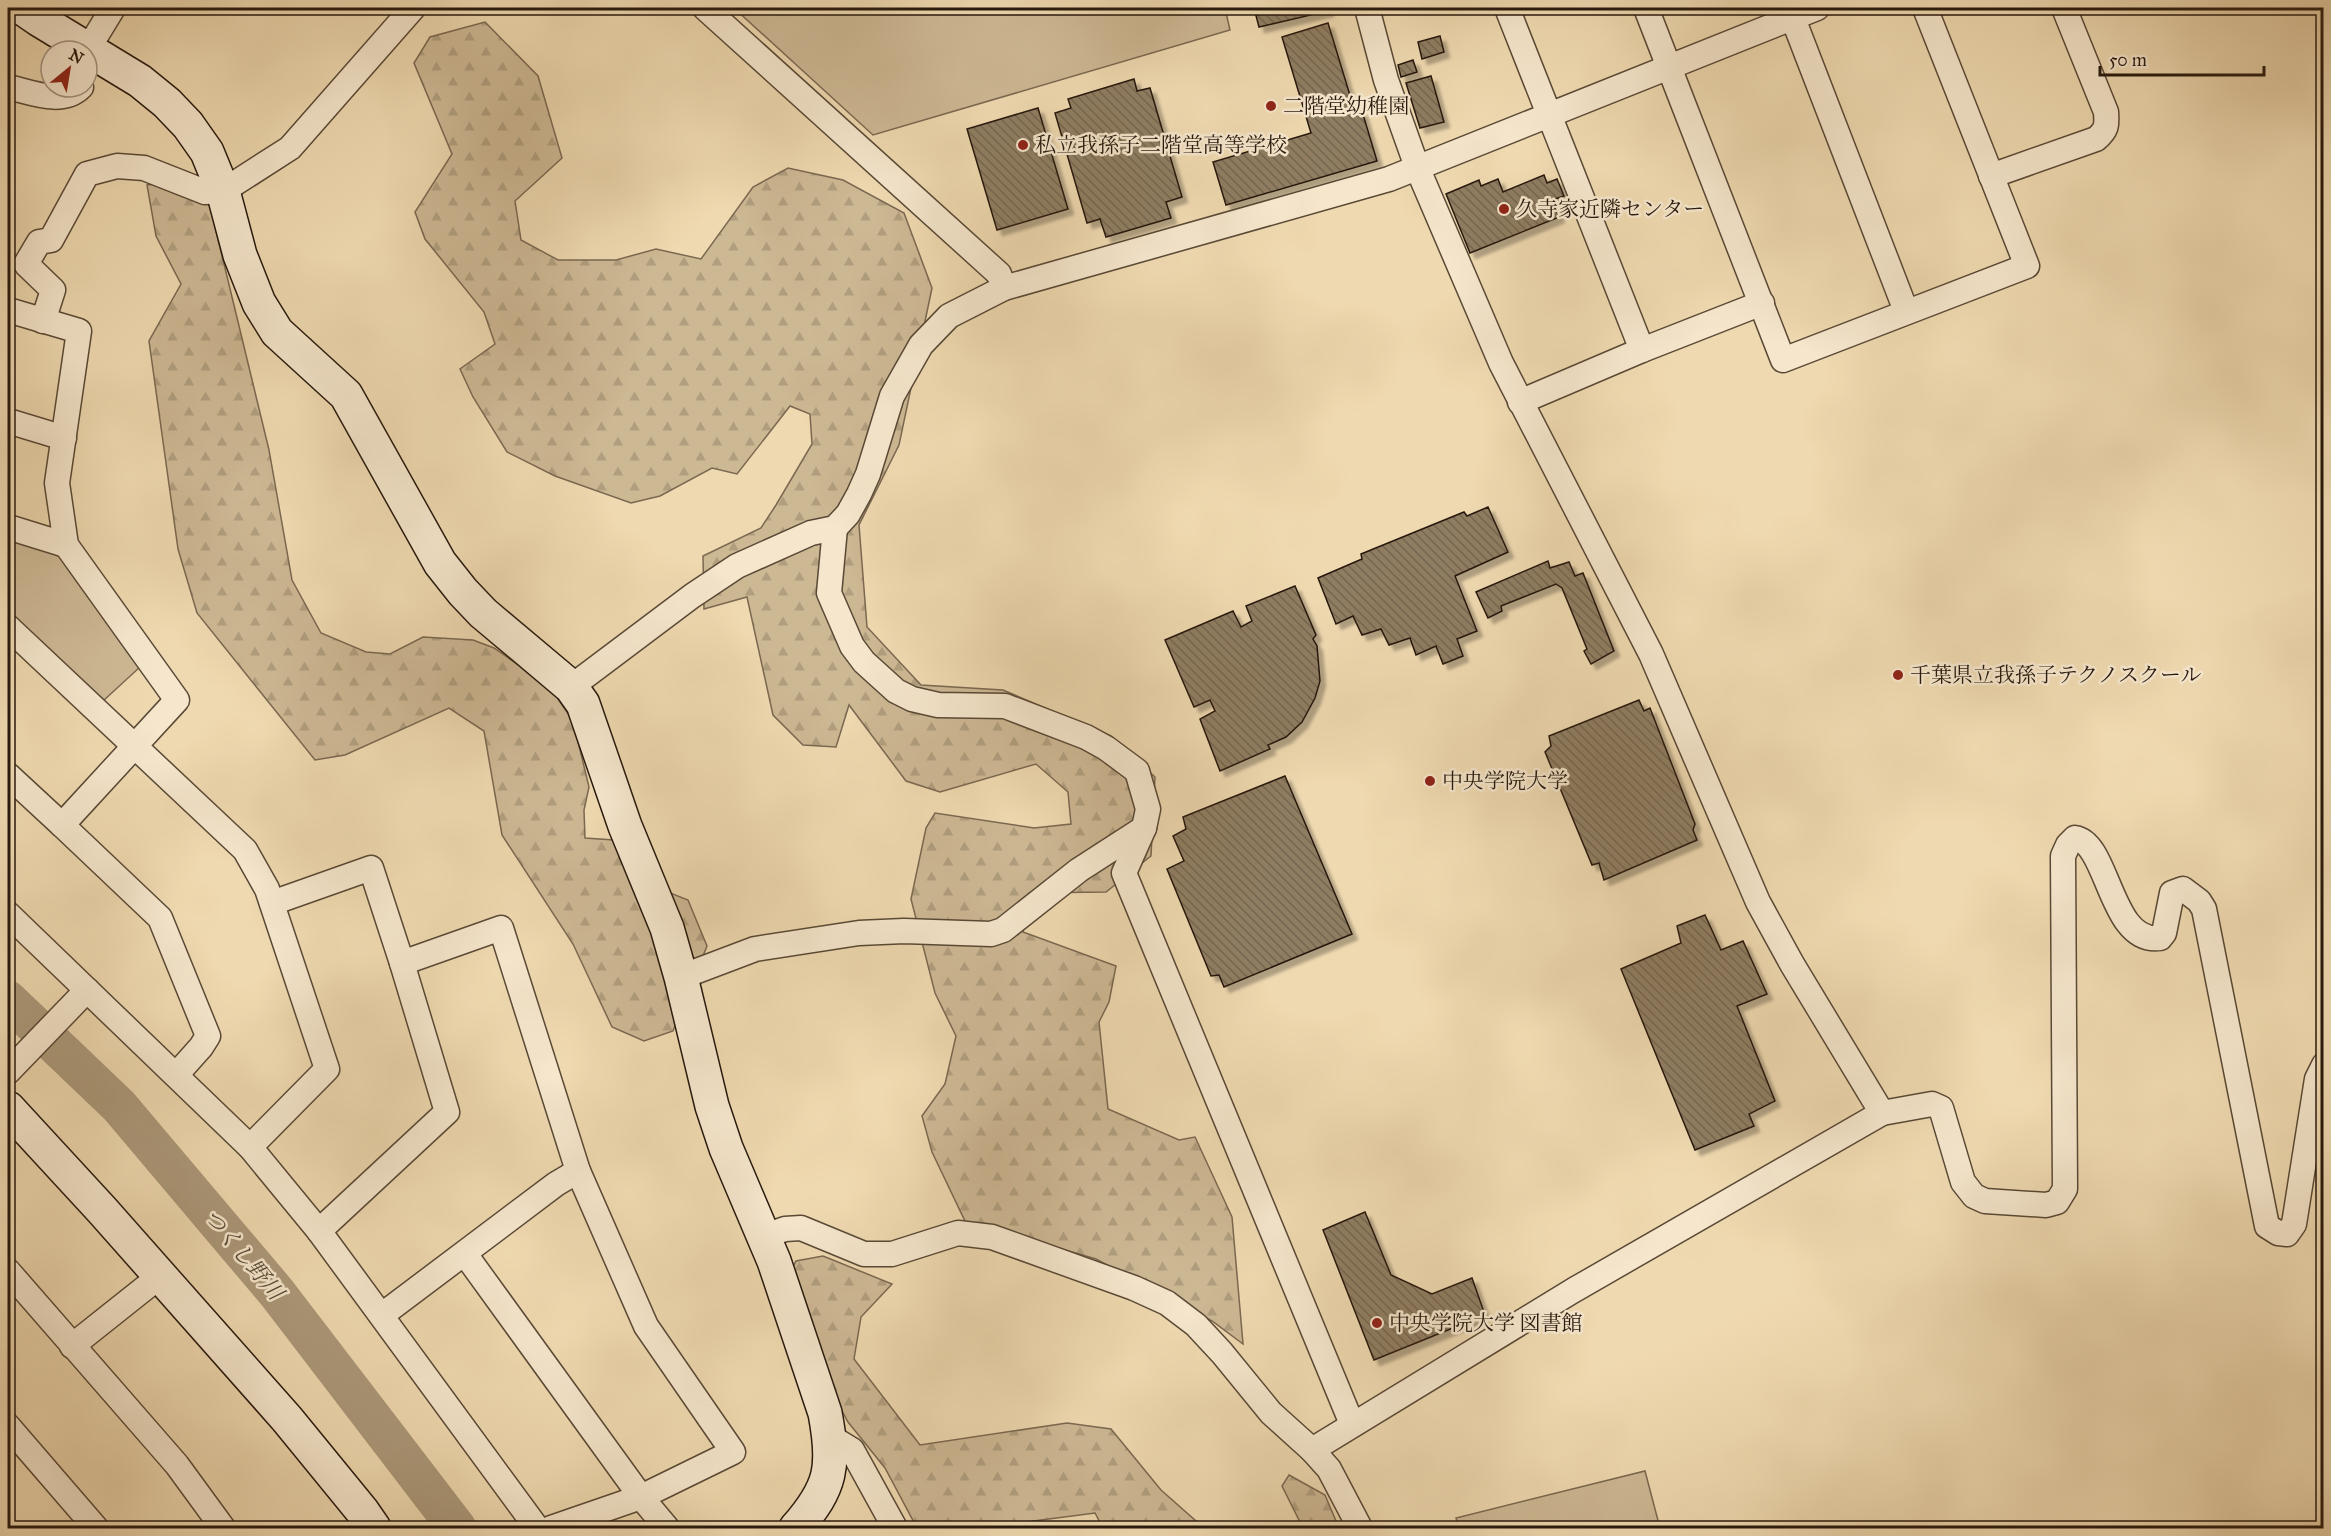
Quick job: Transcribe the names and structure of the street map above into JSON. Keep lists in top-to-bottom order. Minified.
{"water":["つくし野川"],"places":["二階堂幼稚園","私立我孫子二階堂高等学校","久寺家近隣センター","千葉県立我孫子テクノスクール","中央学院大学","中央学院大学 図書館"],"scale_bar":"50 m","north":"top right"}
